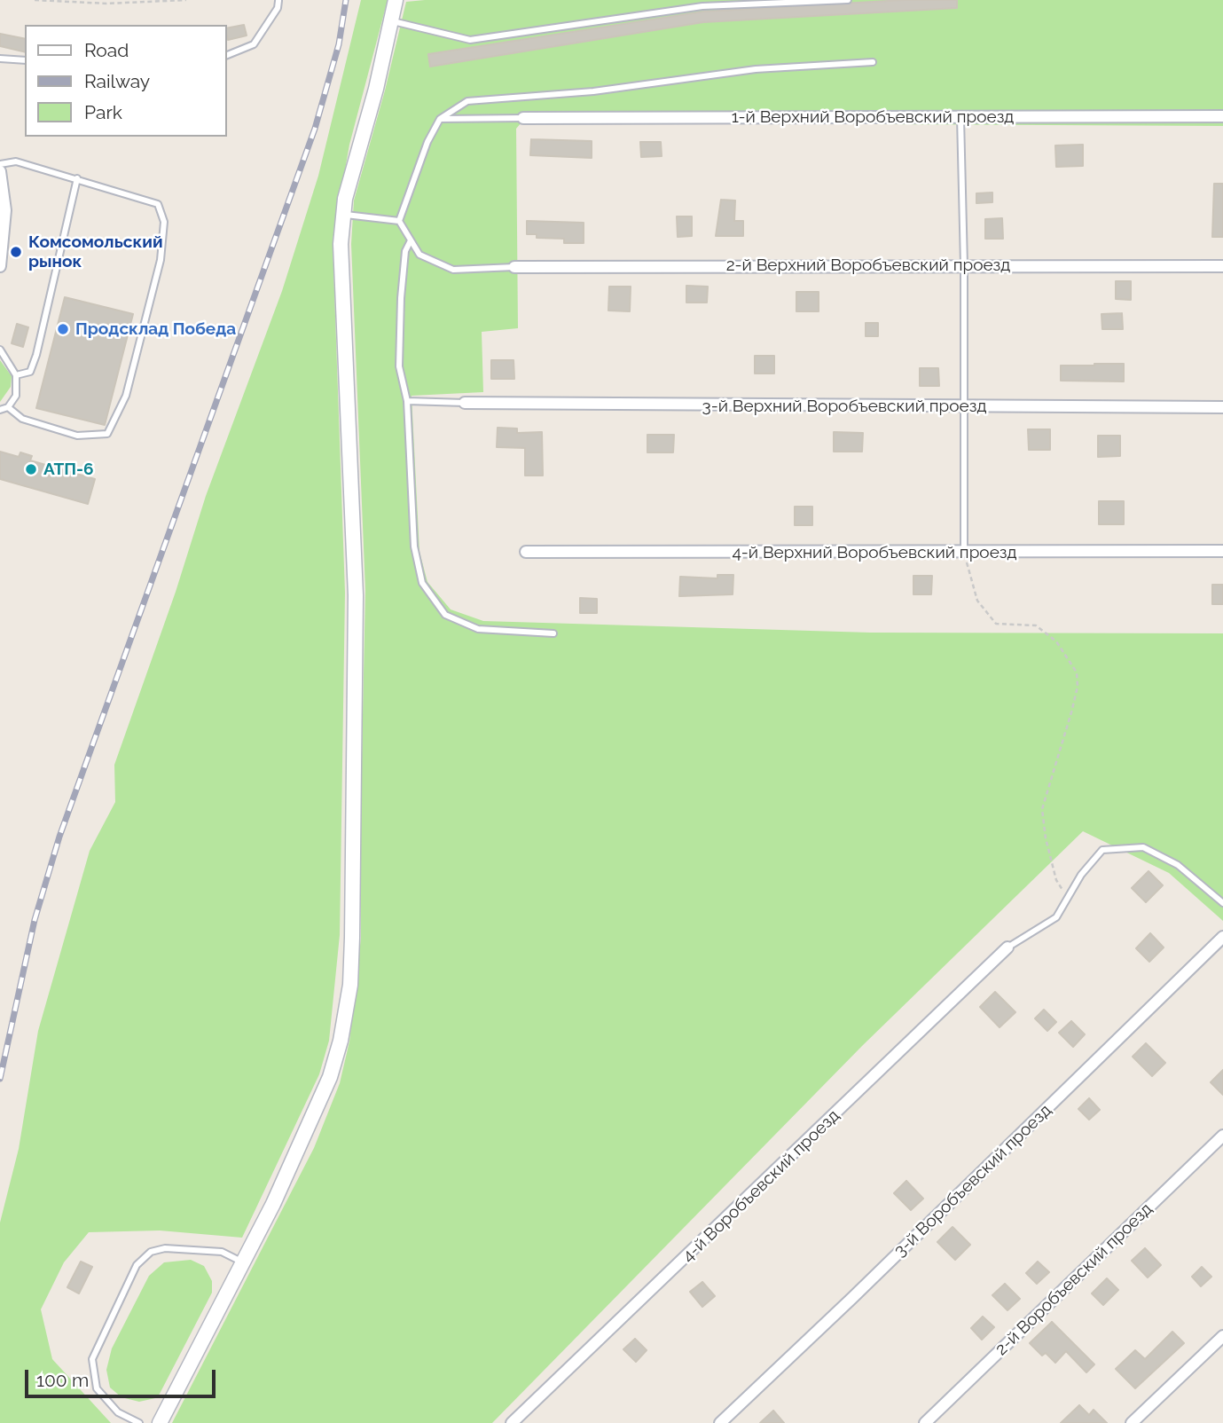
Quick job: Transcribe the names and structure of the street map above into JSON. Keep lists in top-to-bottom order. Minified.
{"streets":{"street":["1-й Верхний Воробъевский проезд","2-й Верхний Воробъевский проезд","3-й Верхний Воробъевский проезд","4-й Верхний Воробъевский проезд","3-й Воробъевский проезд","4-й Воробъевский проезд","2-й Воробъевский проезд"]},"places":["Комсомольский рынок","Продсклад Победа","АТП-6"],"legend":["Road","Railway","Park"],"scale_bar":"100 m"}
